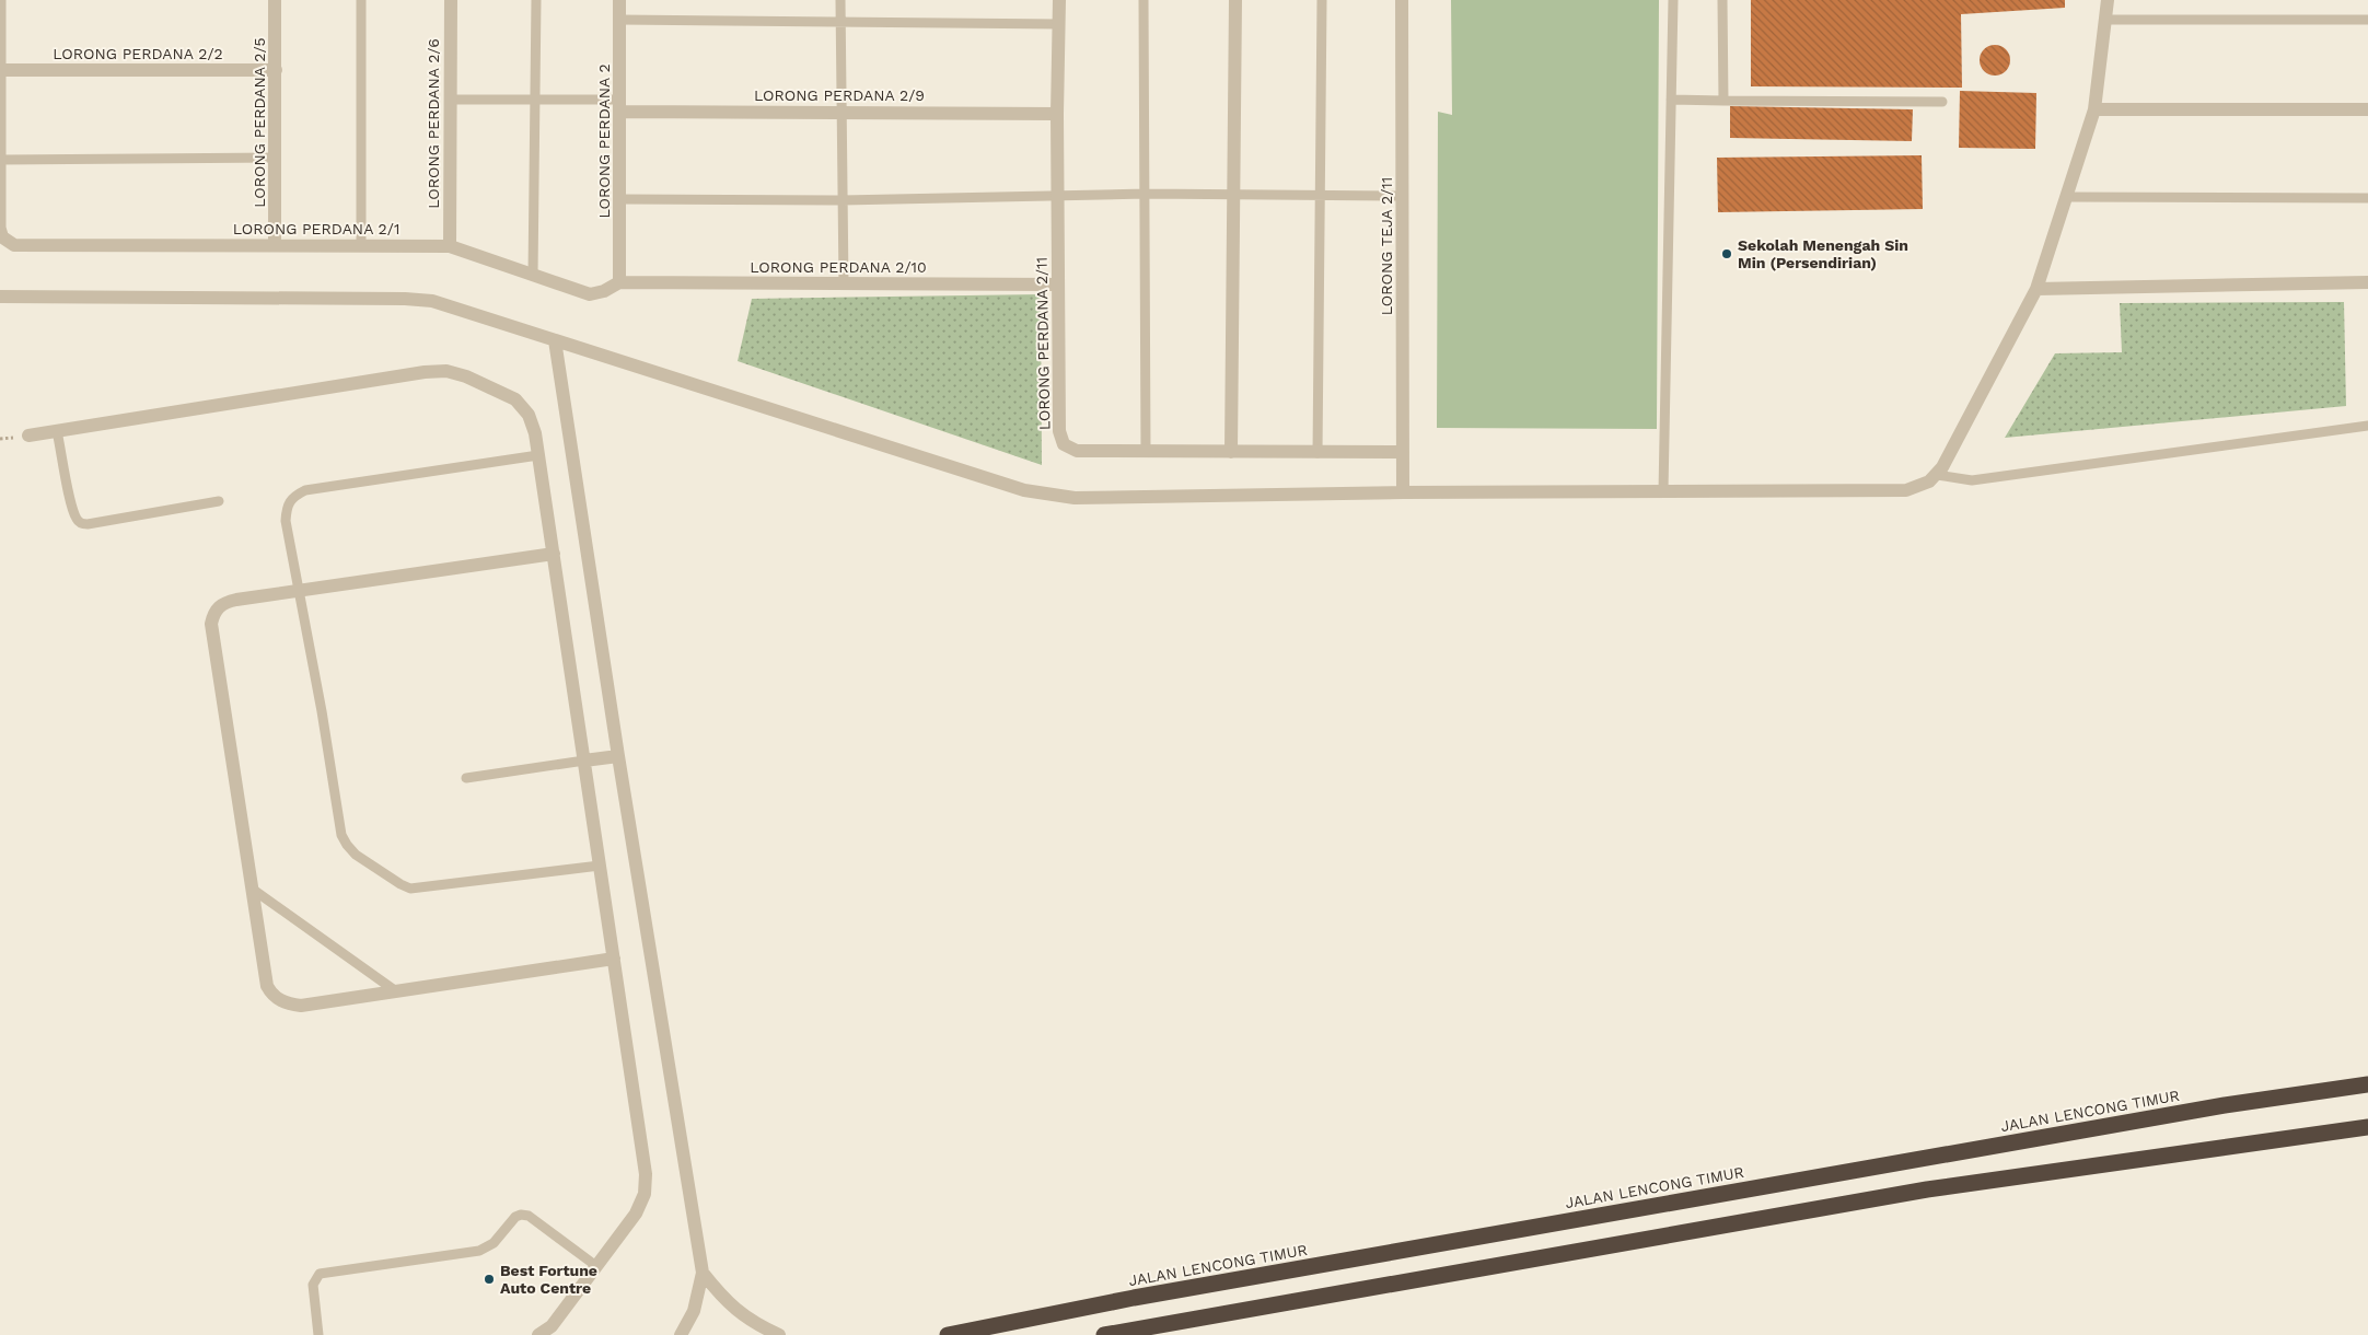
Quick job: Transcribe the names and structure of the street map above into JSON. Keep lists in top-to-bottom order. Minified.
{"streets":{"highway":["JALAN LENCONG TIMUR"],"street":["LORONG PERDANA 2/2","LORONG PERDANA 2/9","LORONG PERDANA 2/5","LORONG PERDANA 2/6","LORONG PERDANA 2","LORONG PERDANA 2/1","LORONG TEJA 2/11","LORONG PERDANA 2/10","LORONG PERDANA 2/11"]},"crossings":[["LORONG PERDANA 2/2","LORONG PERDANA 2/5"],["LORONG PERDANA 2/9","LORONG PERDANA 2"],["LORONG PERDANA 2/9","LORONG PERDANA 2/11"],["LORONG PERDANA 2/5","LORONG PERDANA 2/1"],["LORONG PERDANA 2/6","LORONG PERDANA 2/1"],["LORONG PERDANA 2","LORONG PERDANA 2/1"],["LORONG PERDANA 2","LORONG PERDANA 2/10"],["LORONG PERDANA 2/1","LORONG PERDANA 2/10"],["LORONG TEJA 2/11","LORONG PERDANA 2/11"],["LORONG PERDANA 2/10","LORONG PERDANA 2/11"]],"places":["Sekolah Menengah Sin Min (Persendirian)","Best Fortune Auto Centre"]}
